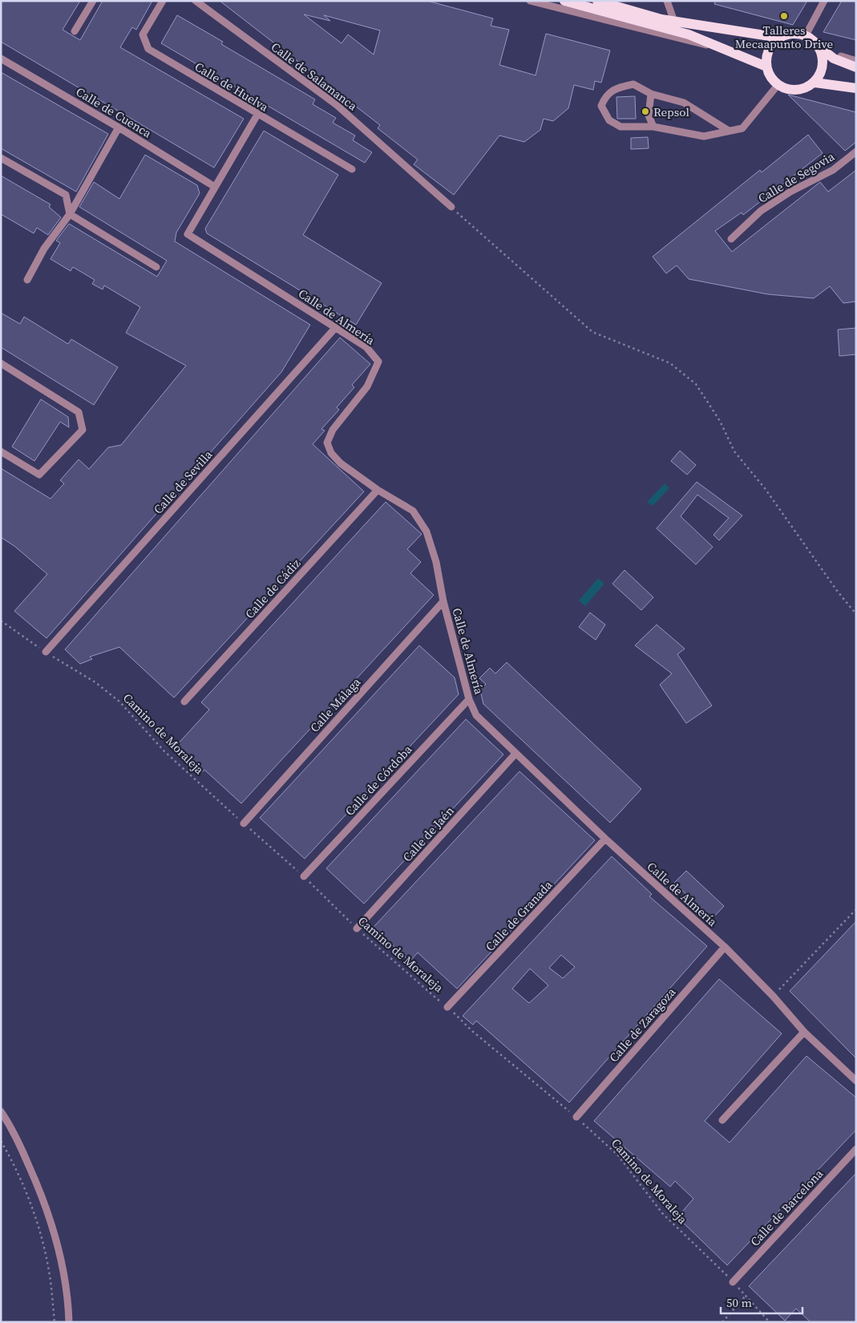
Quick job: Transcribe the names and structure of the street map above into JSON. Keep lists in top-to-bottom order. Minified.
{"streets":{"street":["Calle de Salamanca","Calle de Huelva","Calle de Cuenca","Calle de Segovia","Calle de Almería","Calle de Sevilla","Calle de Cádiz","Calle Málaga","Calle de Córdoba","Calle de Jaén","Calle de Granada","Calle de Zaragoza","Calle de Barcelona"],"path":["Camino de Moraleja"]},"crossings":[["Calle de Cuenca","Calle de Almería"],["Calle de Almería","Calle de Sevilla"],["Calle de Almería","Calle de Cádiz"],["Calle de Almería","Calle Málaga"],["Calle de Almería","Calle de Córdoba"],["Calle de Almería","Calle de Jaén"],["Calle de Almería","Calle de Granada"],["Calle de Almería","Calle de Zaragoza"],["Calle de Sevilla","Camino de Moraleja"],["Calle Málaga","Camino de Moraleja"],["Camino de Moraleja","Calle de Córdoba"],["Camino de Moraleja","Calle de Jaén"],["Camino de Moraleja","Calle de Granada"],["Camino de Moraleja","Calle de Zaragoza"],["Camino de Moraleja","Calle de Barcelona"]],"places":["Talleres Mecaapunto Drive","Repsol"],"scale_bar":"50 m"}
